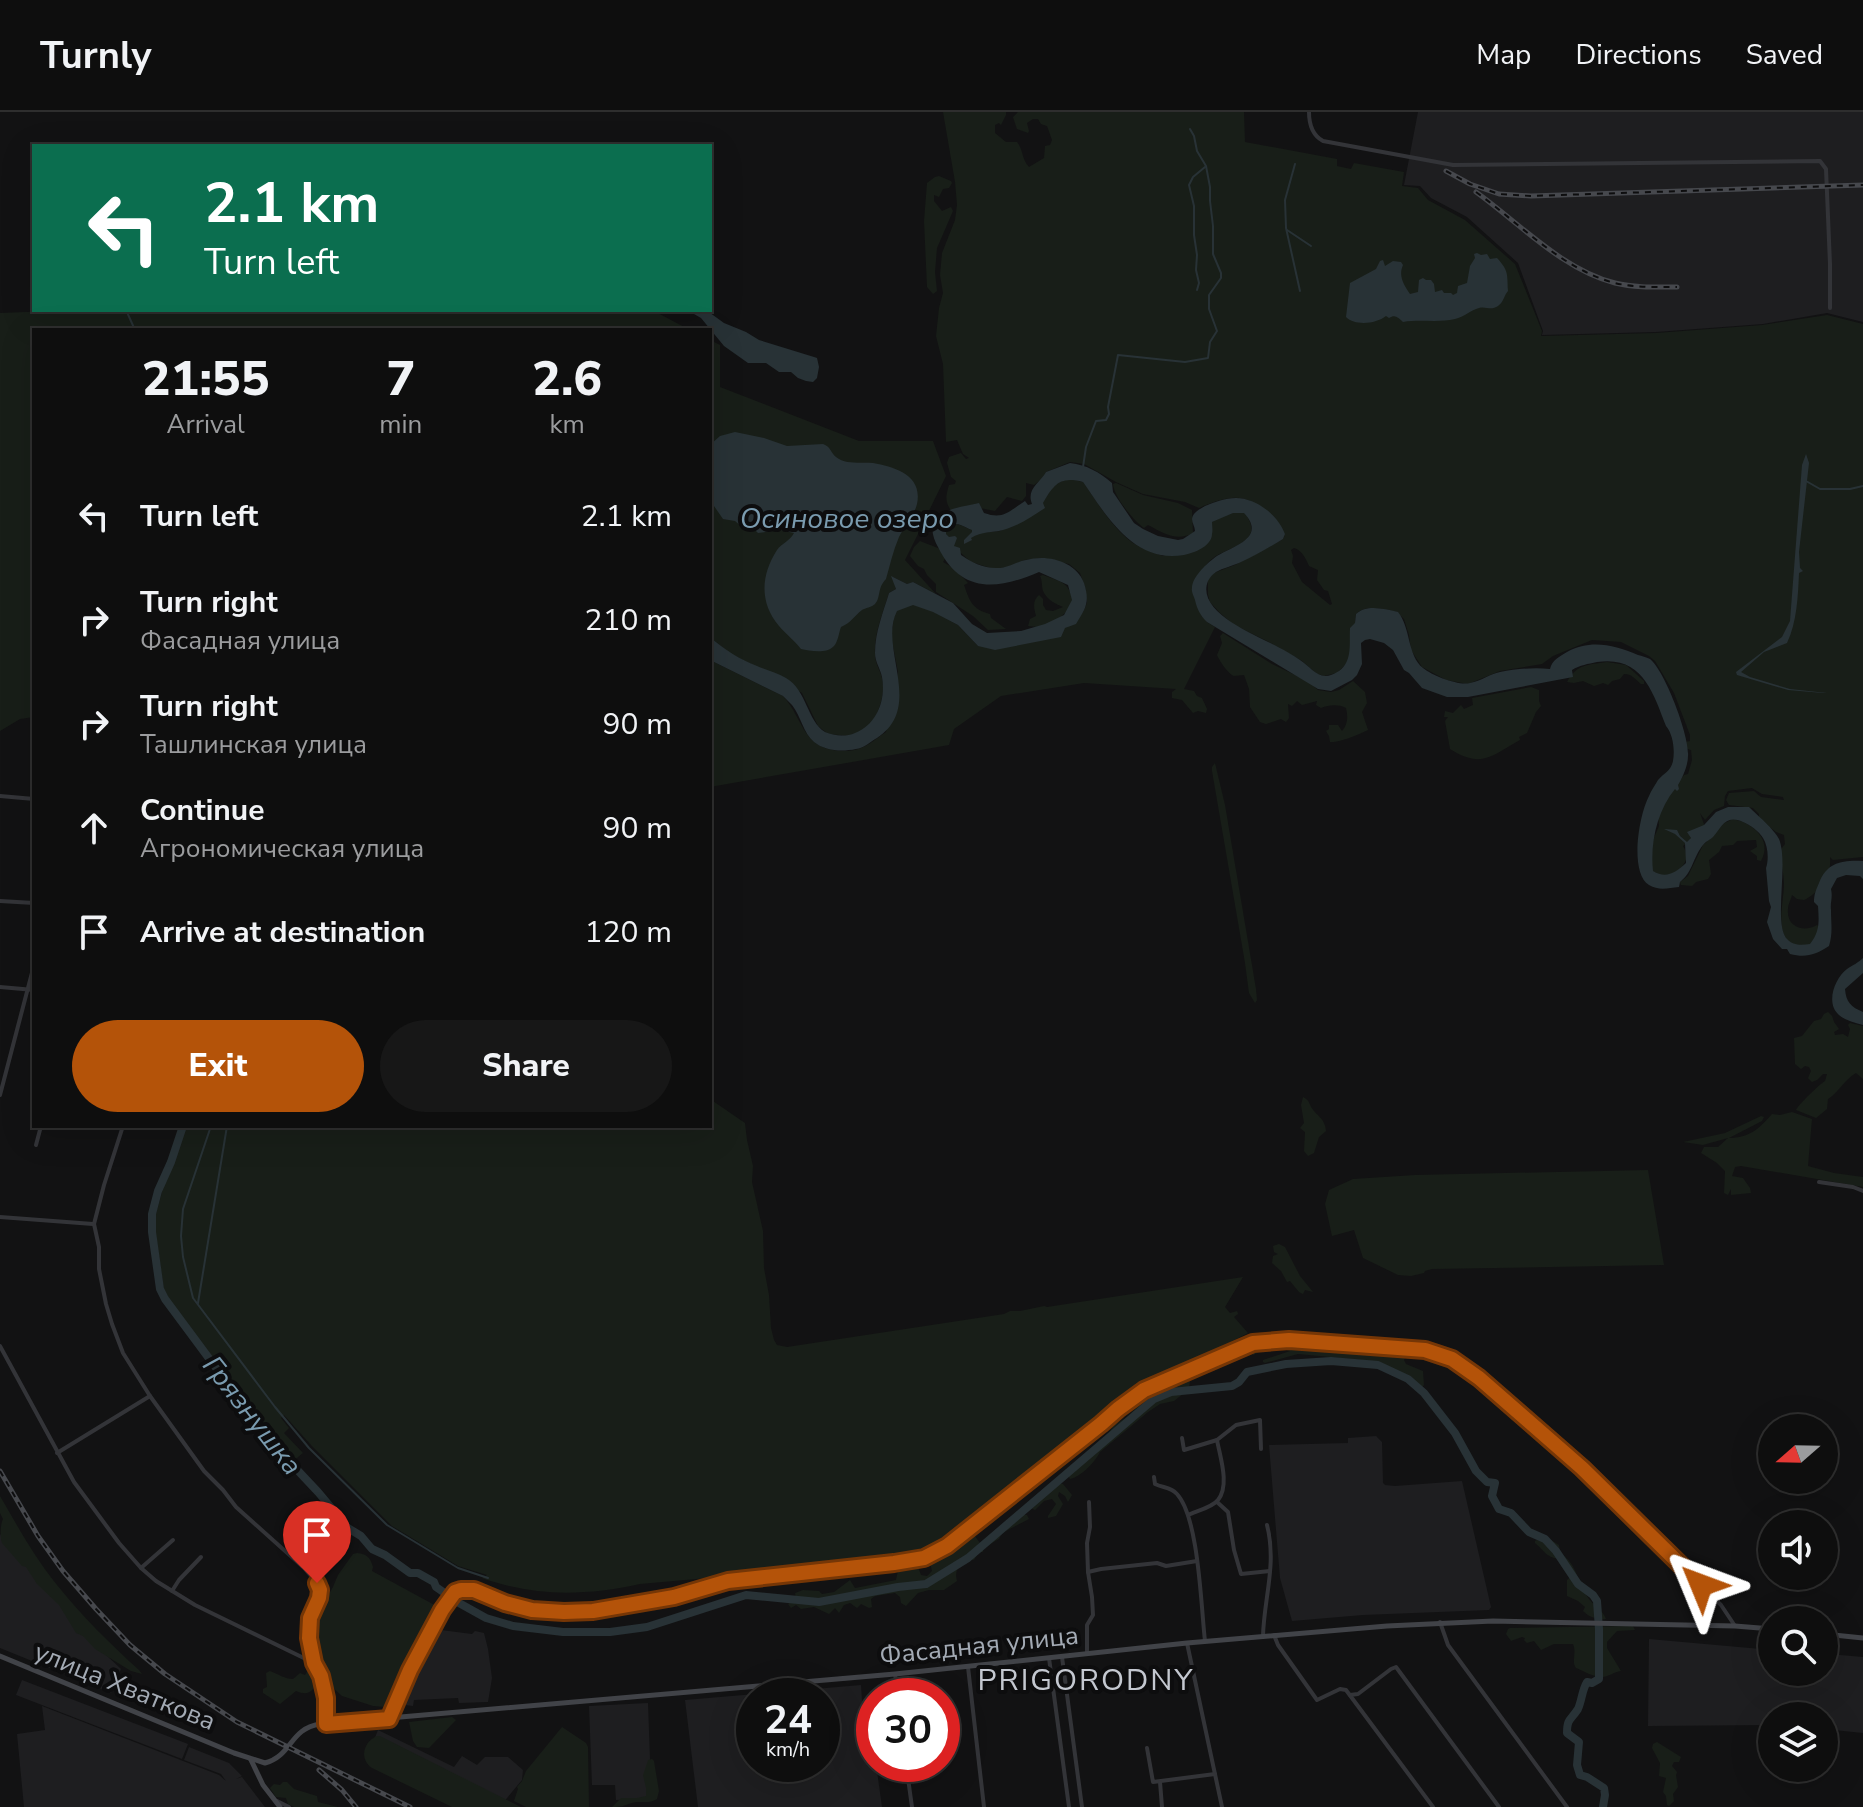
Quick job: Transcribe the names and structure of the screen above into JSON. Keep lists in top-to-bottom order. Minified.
{"streets":{"main road":["Фасадная улица","улица Хваткова"]},"districts":["PRIGORODNY"],"water":["Осиновое озеро","Грязнушка"],"north":"left","page":{"header":"Turnly","nav":["Map","Directions","Saved"],"turn":["2.1 km","Turn left"],"eta":["21:55","Arrival","7","min","2.6","km"],"list":[{"name":"Turn left","value":"2.1 km"},{"name":"Turn right","note":"Фасадная улица","value":"210 m"},{"name":"Turn right","note":"Ташлинская улица","value":"90 m"},{"name":"Continue","note":"Агрономическая улица","value":"90 m"},{"name":"Arrive at destination","value":"120 m"}],"buttons":["Exit","Share"],"speed":"24 km/h","limit":"30"}}
